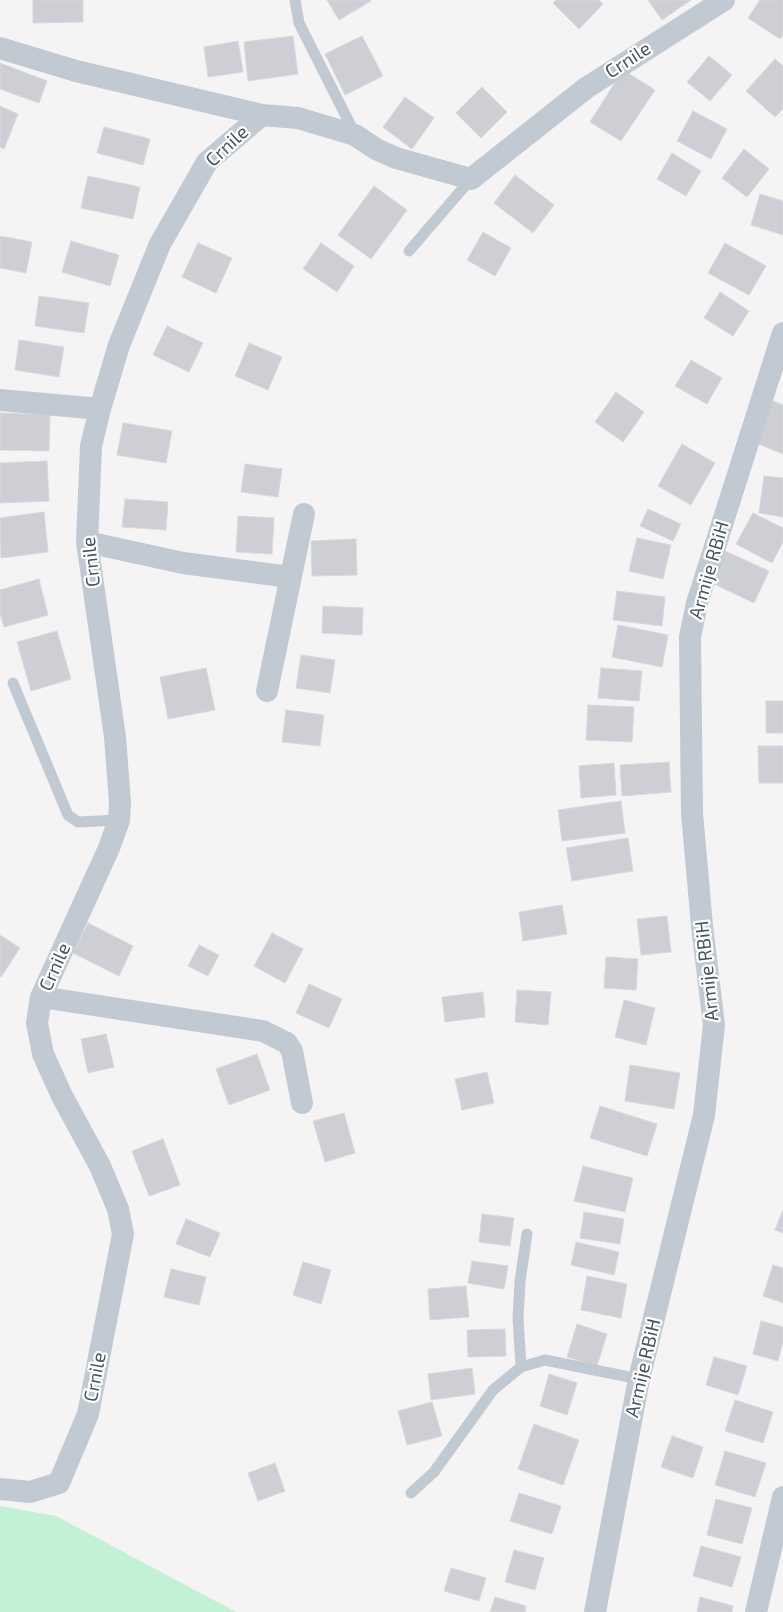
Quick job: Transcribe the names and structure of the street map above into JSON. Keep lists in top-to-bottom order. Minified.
{"streets":{"street":["Crnile","Armije RBiH"]}}
